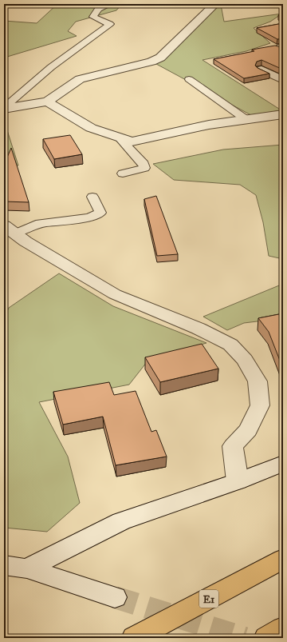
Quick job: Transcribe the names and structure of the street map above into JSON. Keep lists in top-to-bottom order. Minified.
{"streets":{"highway":["E1"]}}
